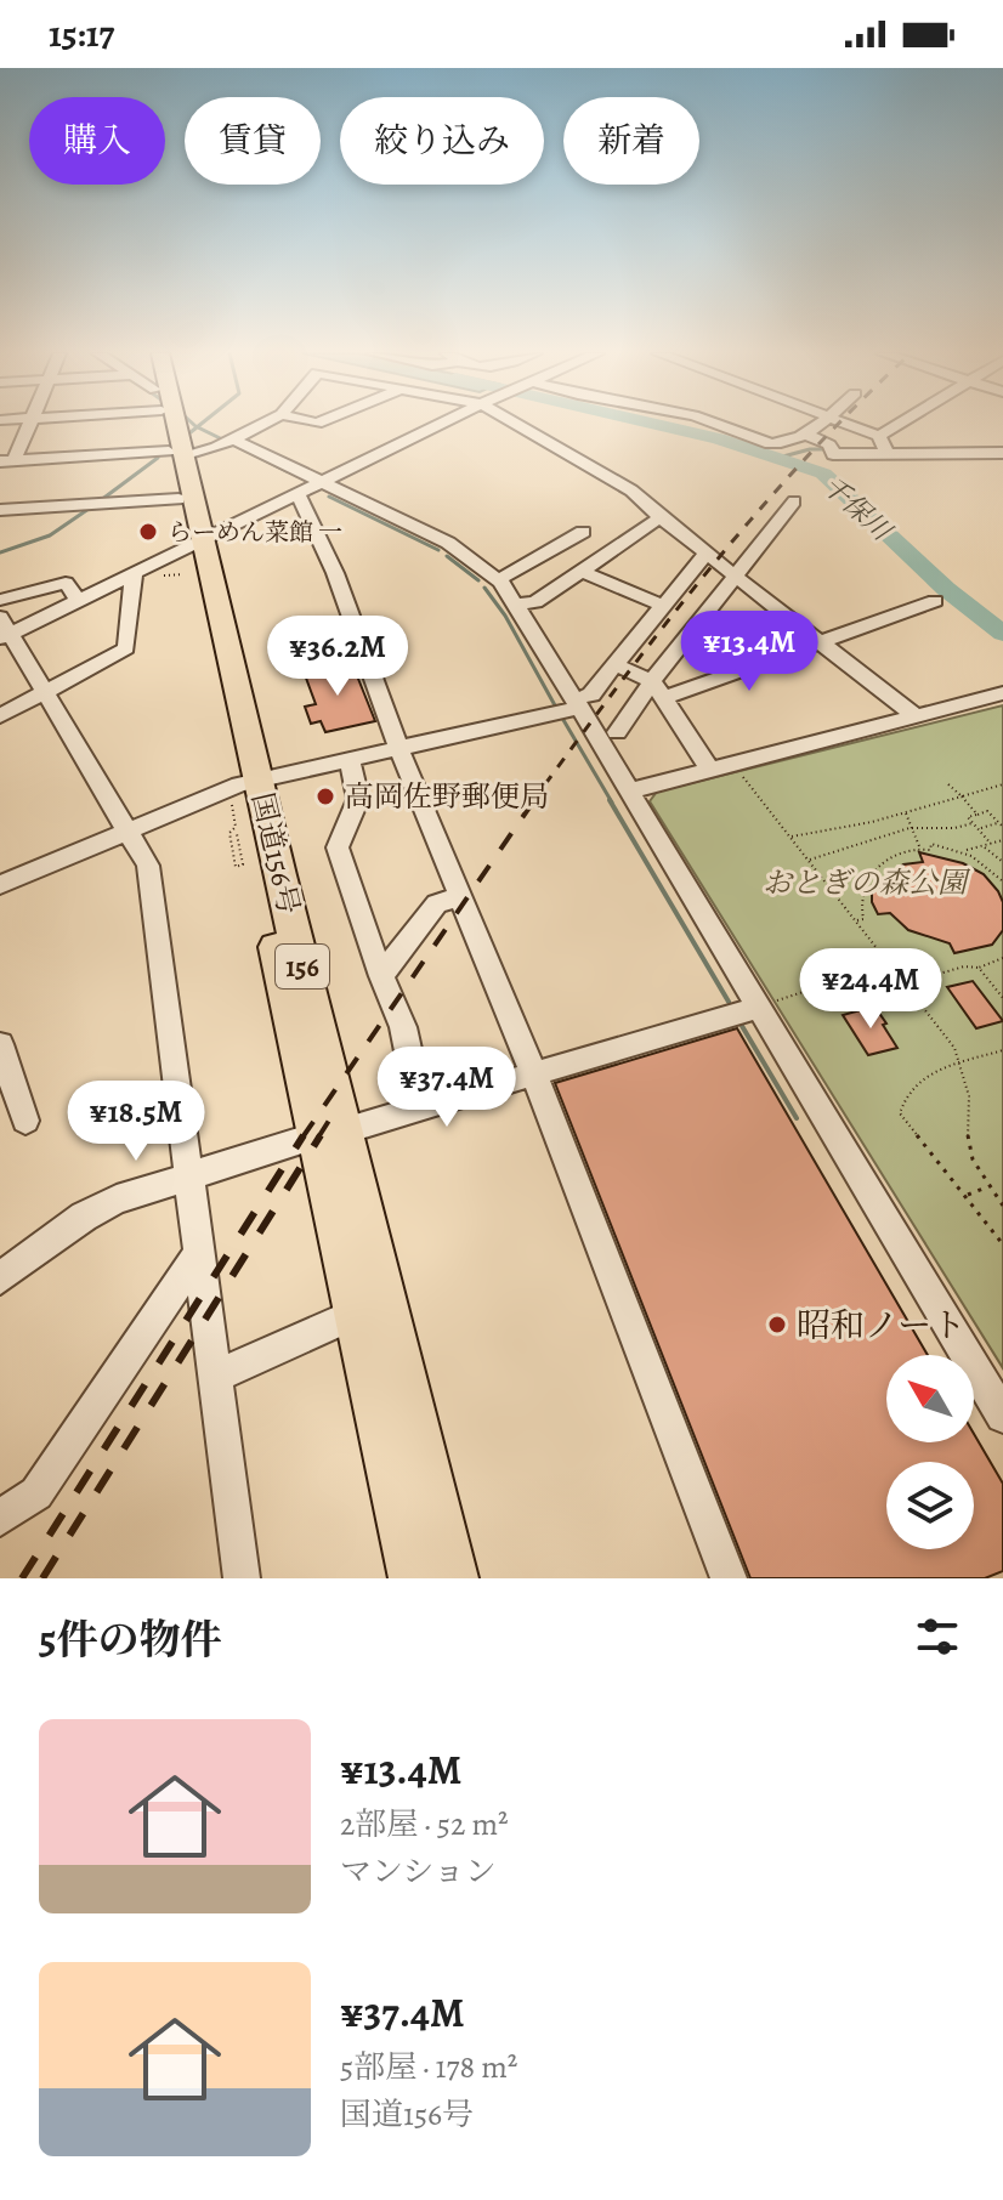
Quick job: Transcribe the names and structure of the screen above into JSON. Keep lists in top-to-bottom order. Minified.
{"streets":{"highway":["国道156号","156"]},"water":["千保川"],"parks":["おとぎの森公園"],"places":["らーめん菜館 一","高岡佐野郵便局","昭和ノート"],"north":"top left","page":{"status":"15:17","chip":["購入","賃貸","絞り込み","新着"],"price":["¥13.4M","¥36.2M","¥24.4M","¥37.4M","¥18.5M"],"heading":"5件の物件","list":[{"name":"¥13.4M","note":"2部屋 · 52 m² · マンション"},{"name":"¥37.4M","note":"5部屋 · 178 m² · 国道156号"}]}}
